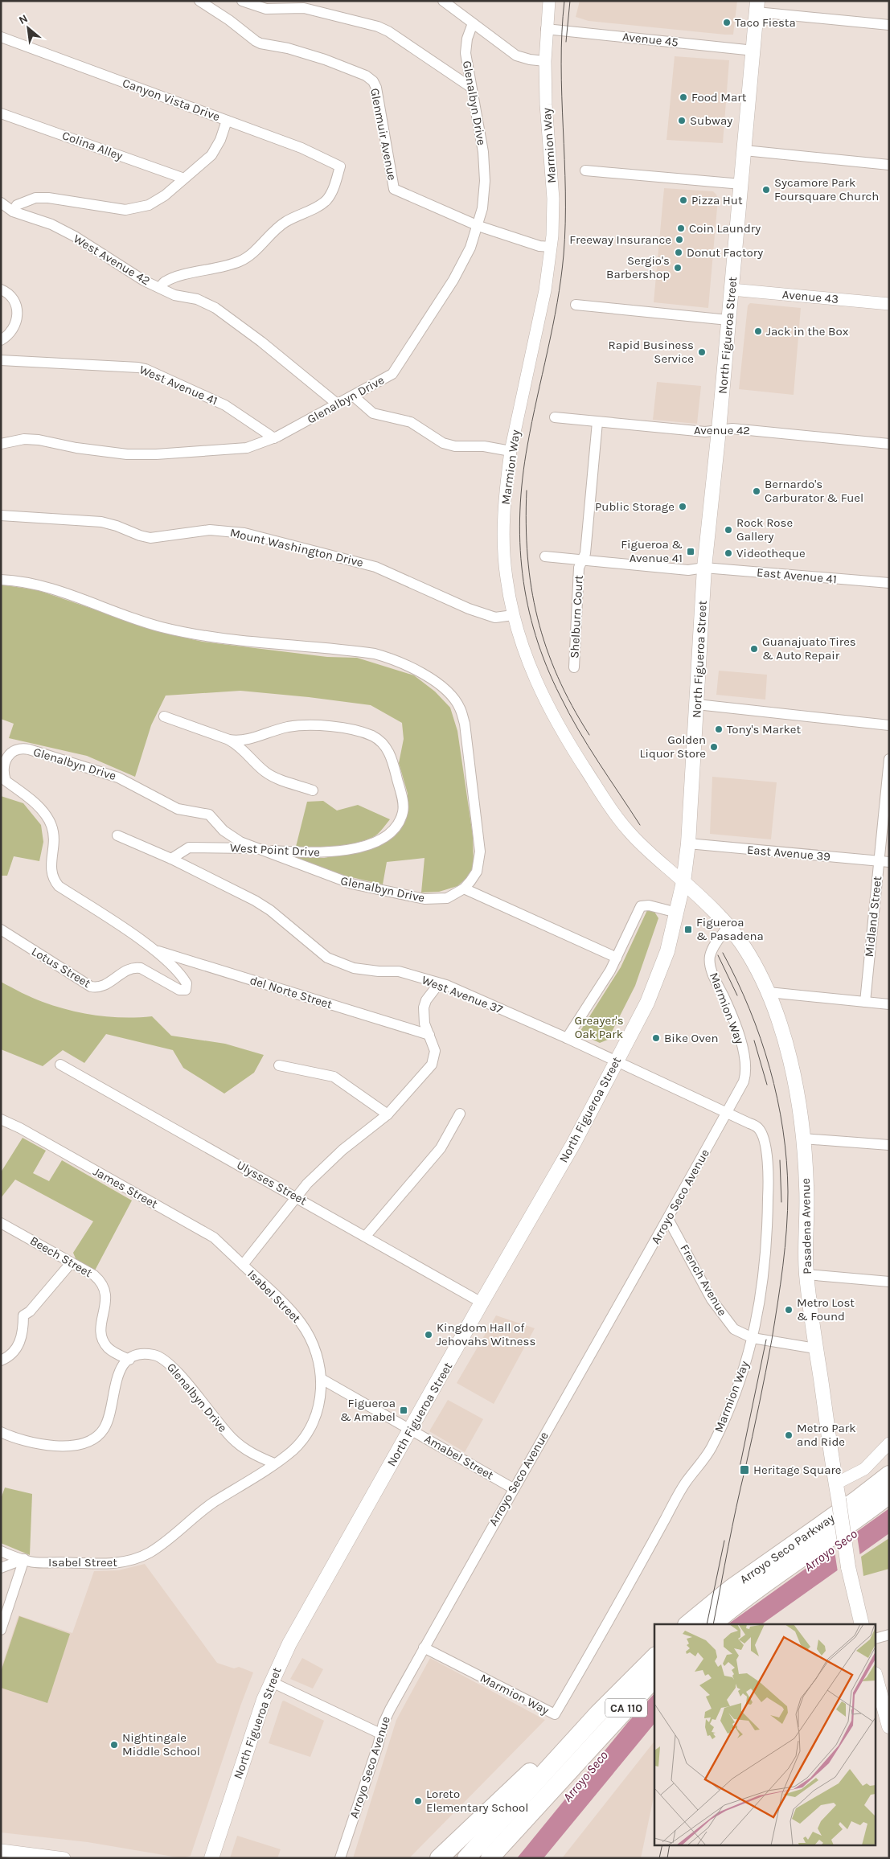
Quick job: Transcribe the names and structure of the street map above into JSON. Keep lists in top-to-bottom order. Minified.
{"streets":{"highway":["Arroyo Seco Parkway","CA 110"],"main road":["North Figueroa Street","Pasadena Avenue"],"street":["Avenue 45","Canyon Vista Drive","Glenalbyn Drive","Glenmuir Avenue","Colina Alley","Marmion Way","West Avenue 42","Avenue 43","West Avenue 41","Avenue 42","Mount Washington Drive","East Avenue 41","Shelburn Court","West Point Drive","East Avenue 39","Midland Street","Lotus Street","del Norte Street","West Avenue 37","Ulysses Street","James Street","Arroyo Seco Avenue","Beech Street","French Avenue","Isabel Street","Amabel Street"]},"crossings":[["Avenue 45","Marmion Way"],["Avenue 45","North Figueroa Street"],["Canyon Vista Drive","West Avenue 42"],["Glenalbyn Drive","Glenmuir Avenue"],["Glenalbyn Drive","West Avenue 42"],["Glenalbyn Drive","West Avenue 41"],["Glenalbyn Drive","West Point Drive"],["Glenalbyn Drive","Lotus Street"],["Glenalbyn Drive","del Norte Street"],["Glenalbyn Drive","Beech Street"],["Glenalbyn Drive","Isabel Street"],["Marmion Way","North Figueroa Street"],["Marmion Way","Mount Washington Drive"],["Marmion Way","West Avenue 37"],["Marmion Way","Arroyo Seco Avenue"],["Marmion Way","Pasadena Avenue"],["Marmion Way","French Avenue"],["Avenue 43","North Figueroa Street"],["North Figueroa Street","Avenue 42"],["North Figueroa Street","East Avenue 41"],["North Figueroa Street","East Avenue 39"],["North Figueroa Street","West Avenue 37"],["North Figueroa Street","Ulysses Street"],["North Figueroa Street","Pasadena Avenue"],["North Figueroa Street","Amabel Street"],["Avenue 42","Shelburn Court"],["West Point Drive","West Avenue 37"],["East Avenue 39","Midland Street"],["del Norte Street","Isabel Street"],["West Avenue 37","Arroyo Seco Avenue"],["West Avenue 37","Isabel Street"],["Ulysses Street","Isabel Street"],["James Street","Isabel Street"],["Arroyo Seco Avenue","French Avenue"],["Arroyo Seco Avenue","Amabel Street"],["Pasadena Avenue","French Avenue"],["Isabel Street","Amabel Street"]],"water":["Arroyo Seco"],"parks":["Greayer's Oak Park"],"places":{"other":["Taco Fiesta","Food Mart","Subway","Sycamore Park Foursquare Church","Pizza Hut","Coin Laundry","Freeway Insurance","Donut Factory","Sergio's Barbershop","Jack in the Box","Rapid Business Service","Bernardo's Carburator & Fuel","Public Storage","Rock Rose Gallery","Videotheque","Guanajuato Tires & Auto Repair","Tony's Market","Golden Liquor Store","Bike Oven","Metro Lost & Found","Kingdom Hall of Jehovahs Witness","Metro Park and Ride","Nightingale Middle School","Loreto Elementary School"],"transit":["Figueroa & Avenue 41","Figueroa & Pasadena","Figueroa & Amabel","Heritage Square"]},"north":"top left"}
